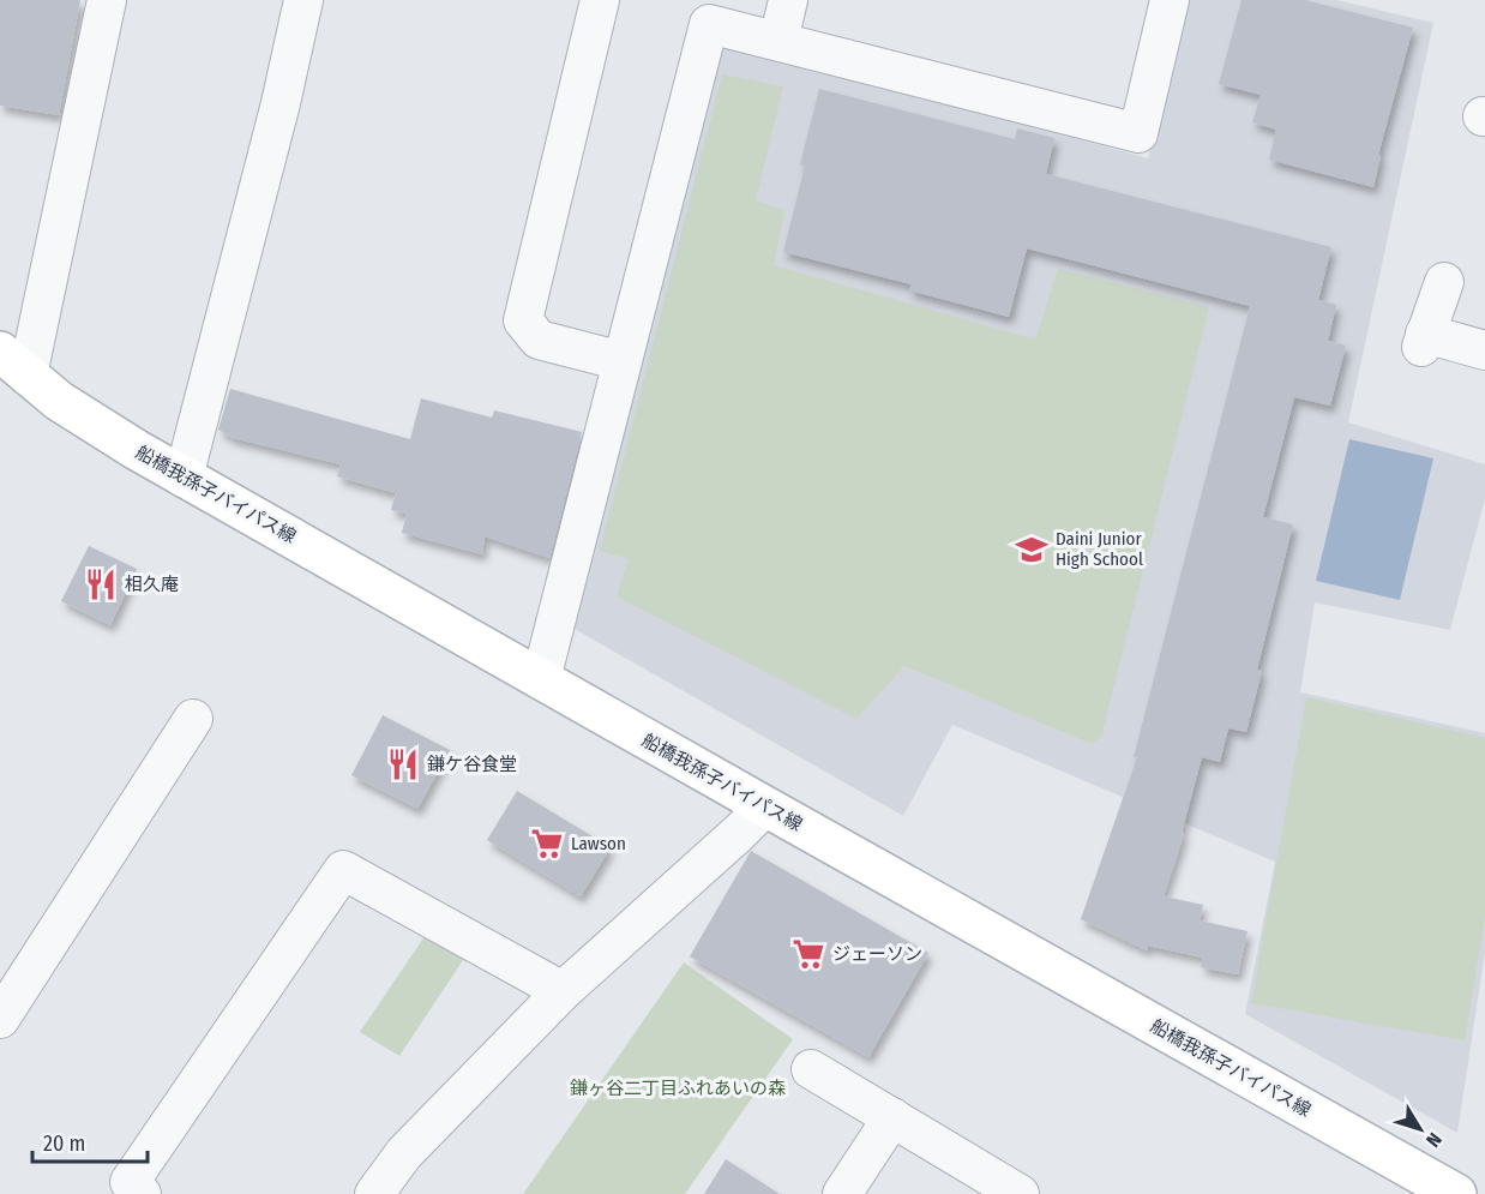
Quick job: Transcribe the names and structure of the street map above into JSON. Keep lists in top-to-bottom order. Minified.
{"streets":{"street":["船橋我孫子バイパス線"]},"parks":["鎌ヶ谷二丁目ふれあいの森"],"places":{"school or university":["Daini Junior High School"],"restaurant":["相久庵","鎌ケ谷食堂"],"supermarket":["Lawson","ジェーソン"]},"scale_bar":"20 m","north":"bottom right"}
